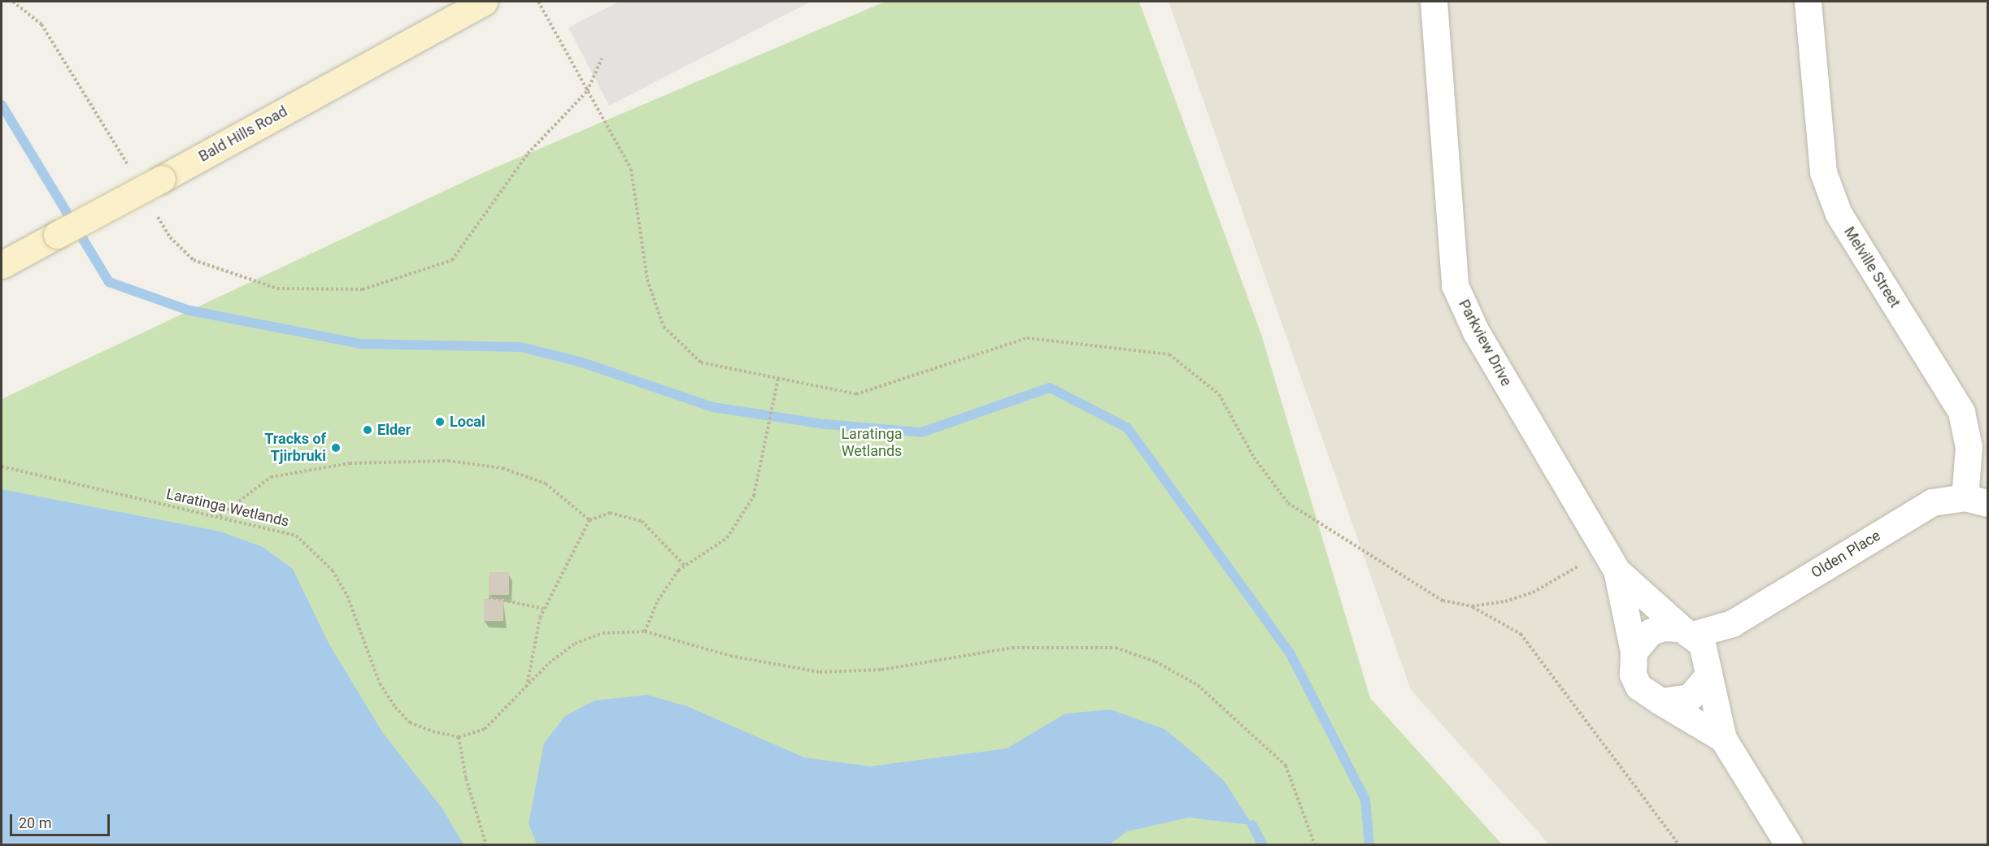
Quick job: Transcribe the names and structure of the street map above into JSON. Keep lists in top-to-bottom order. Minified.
{"streets":{"main road":["Bald Hills Road"],"street":["Melville Street","Parkview Drive","Olden Place"],"path":["Laratinga Wetlands"]},"crossings":[["Melville Street","Olden Place"],["Parkview Drive","Olden Place"]],"parks":["Laratinga Wetlands"],"places":["Local","Elder","Tracks of Tjirbruki"],"scale_bar":"20 m"}
